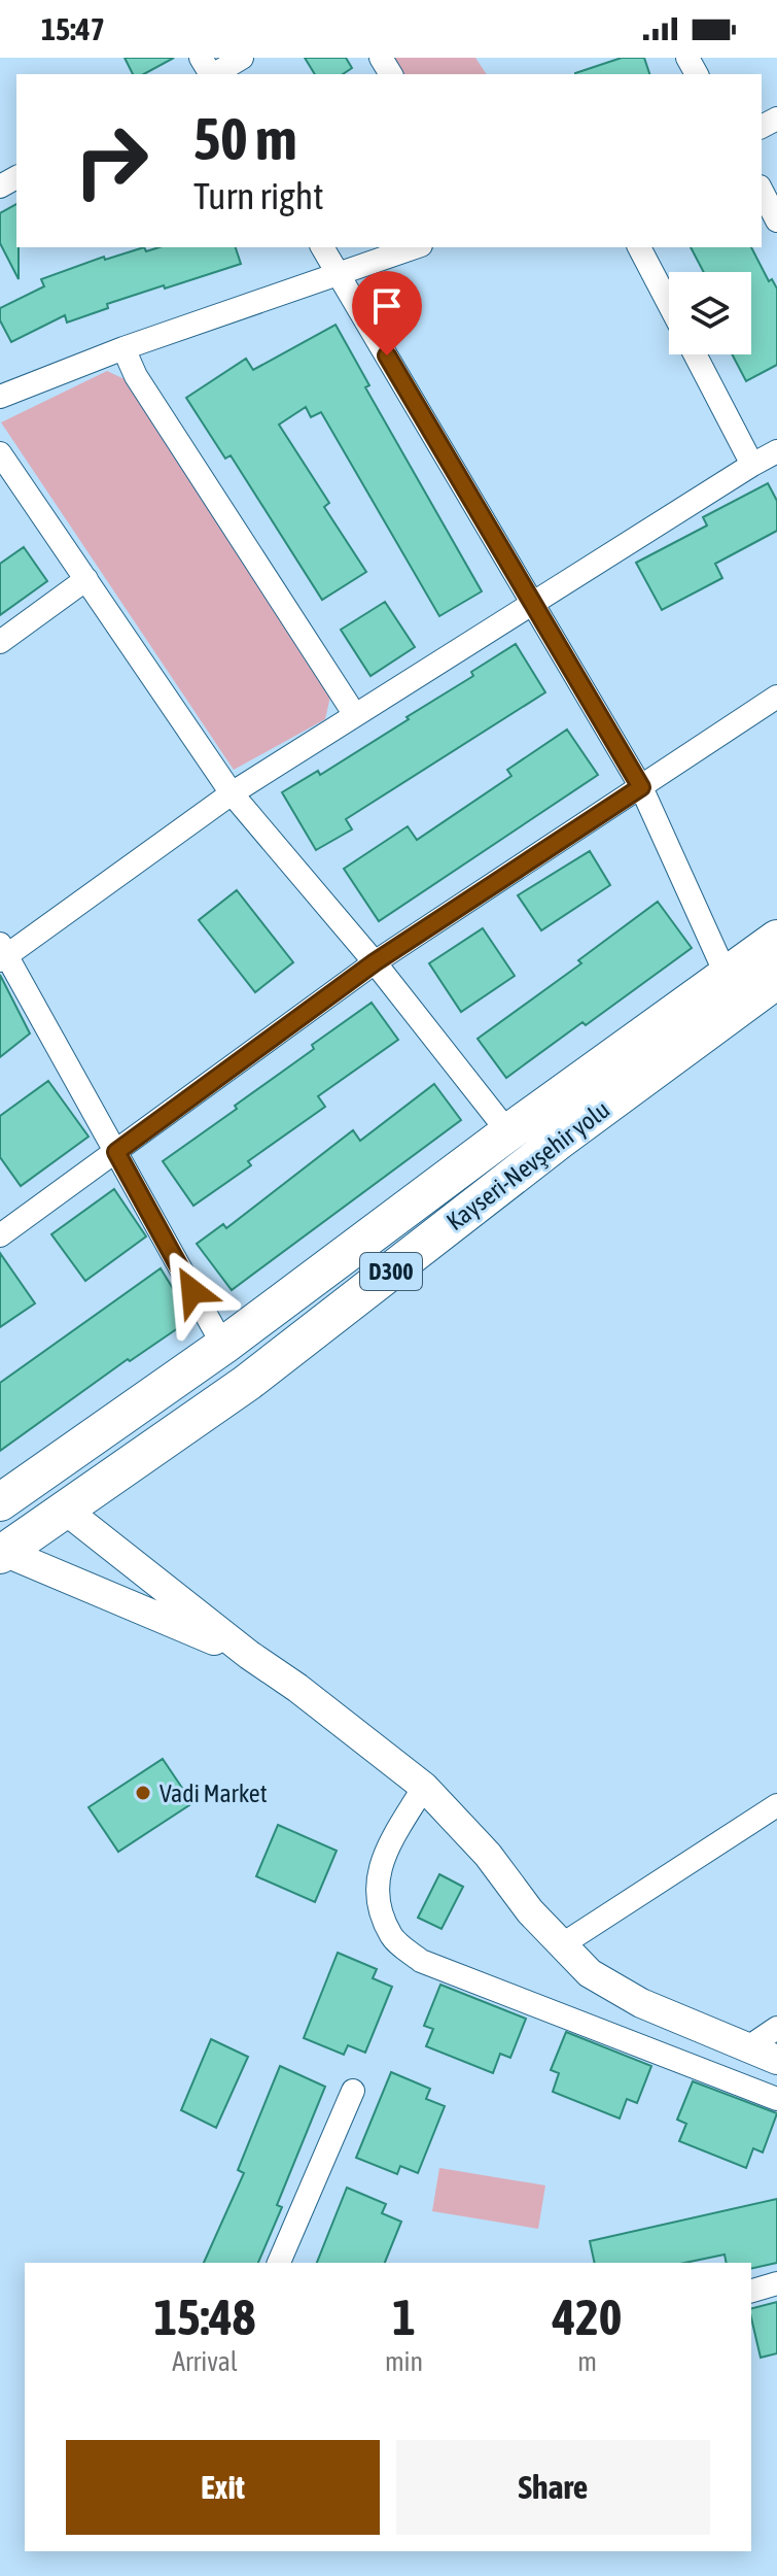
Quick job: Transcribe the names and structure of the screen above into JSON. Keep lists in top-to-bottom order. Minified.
{"streets":{"highway":["Kayseri-Nevşehir yolu","D300"]},"places":["Vadi Market"],"page":{"status":"15:47","turn":["50 m","Turn right"],"eta":["15:48","Arrival","1","min","420","m"],"buttons":["Exit","Share"]}}
